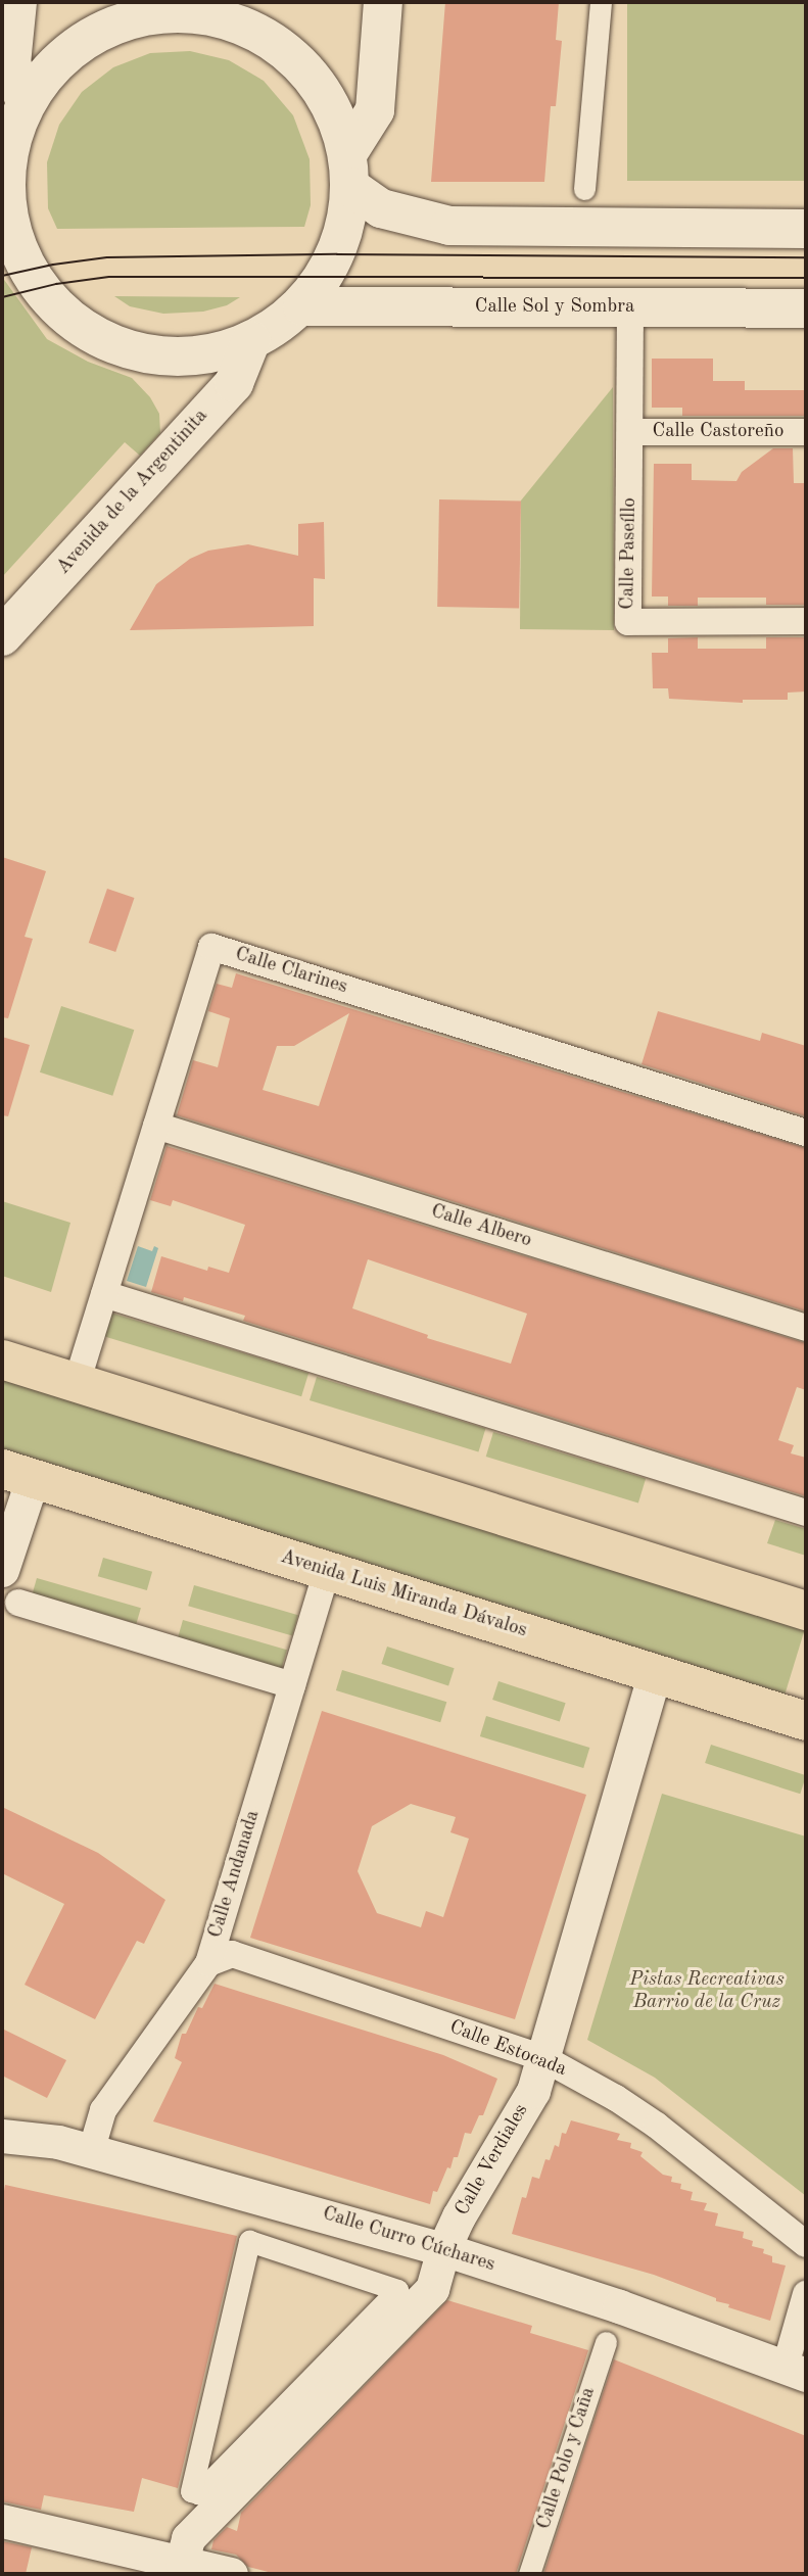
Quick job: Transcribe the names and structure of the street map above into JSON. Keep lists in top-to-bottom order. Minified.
{"streets":{"main road":["Calle Sol y Sombra","Avenida de la Argentinita","Avenida Luis Miranda Dávalos"],"street":["Calle Castoreño","Calle Paseíllo","Calle Clarines","Calle Albero","Calle Andanada","Calle Estocada","Calle Verdiales","Calle Curro Cúchares","Calle Polo y Caña"]},"crossings":[["Calle Sol y Sombra","Calle Paseíllo"],["Calle Castoreño","Calle Paseíllo"],["Calle Clarines","Calle Albero"],["Avenida Luis Miranda Dávalos","Calle Andanada"],["Avenida Luis Miranda Dávalos","Calle Verdiales"],["Calle Andanada","Calle Estocada"],["Calle Andanada","Calle Curro Cúchares"],["Calle Estocada","Calle Verdiales"],["Calle Verdiales","Calle Curro Cúchares"]],"parks":["Pistas Recreativas Barrio de la Cruz"]}
